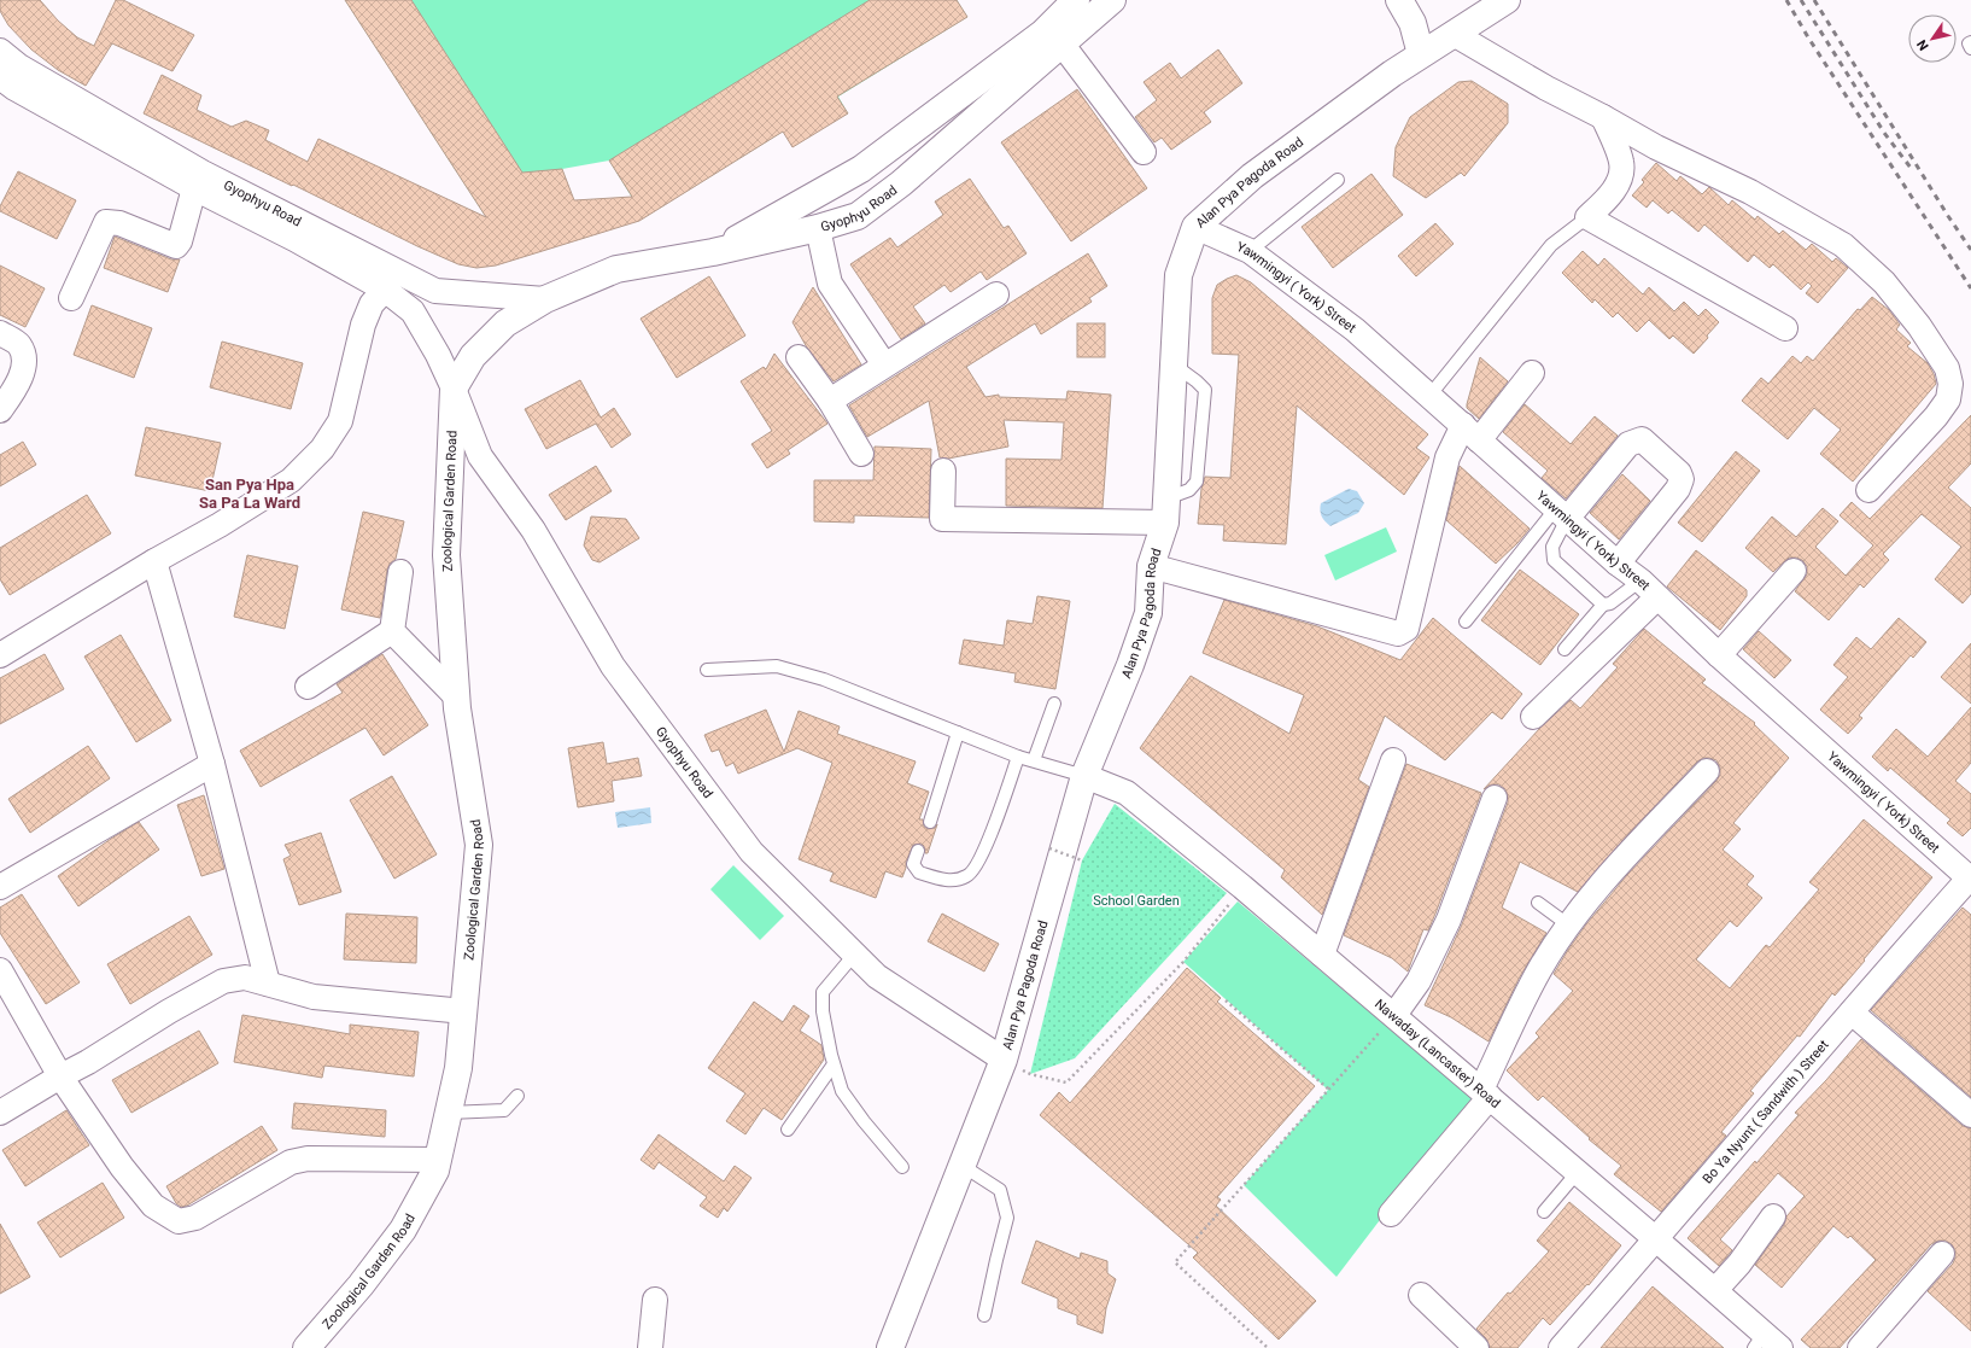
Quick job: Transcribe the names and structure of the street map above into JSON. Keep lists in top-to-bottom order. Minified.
{"streets":{"main road":["Alan Pya Pagoda Road","Gyophyu Road","Zoological Garden Road"],"street":["Yawmingyi ( York) Street","Nawaday (Lancaster) Road","Bo Ya Nyunt ( Sandwith ) Street"]},"crossings":[["Alan Pya Pagoda Road","Gyophyu Road"],["Alan Pya Pagoda Road","Yawmingyi ( York) Street"],["Alan Pya Pagoda Road","Nawaday (Lancaster) Road"],["Gyophyu Road","Zoological Garden Road"],["Yawmingyi ( York) Street","Bo Ya Nyunt ( Sandwith ) Street"],["Nawaday (Lancaster) Road","Bo Ya Nyunt ( Sandwith ) Street"]],"districts":["San Pya Hpa Sa Pa La Ward"],"parks":["School Garden"],"north":"bottom left"}
